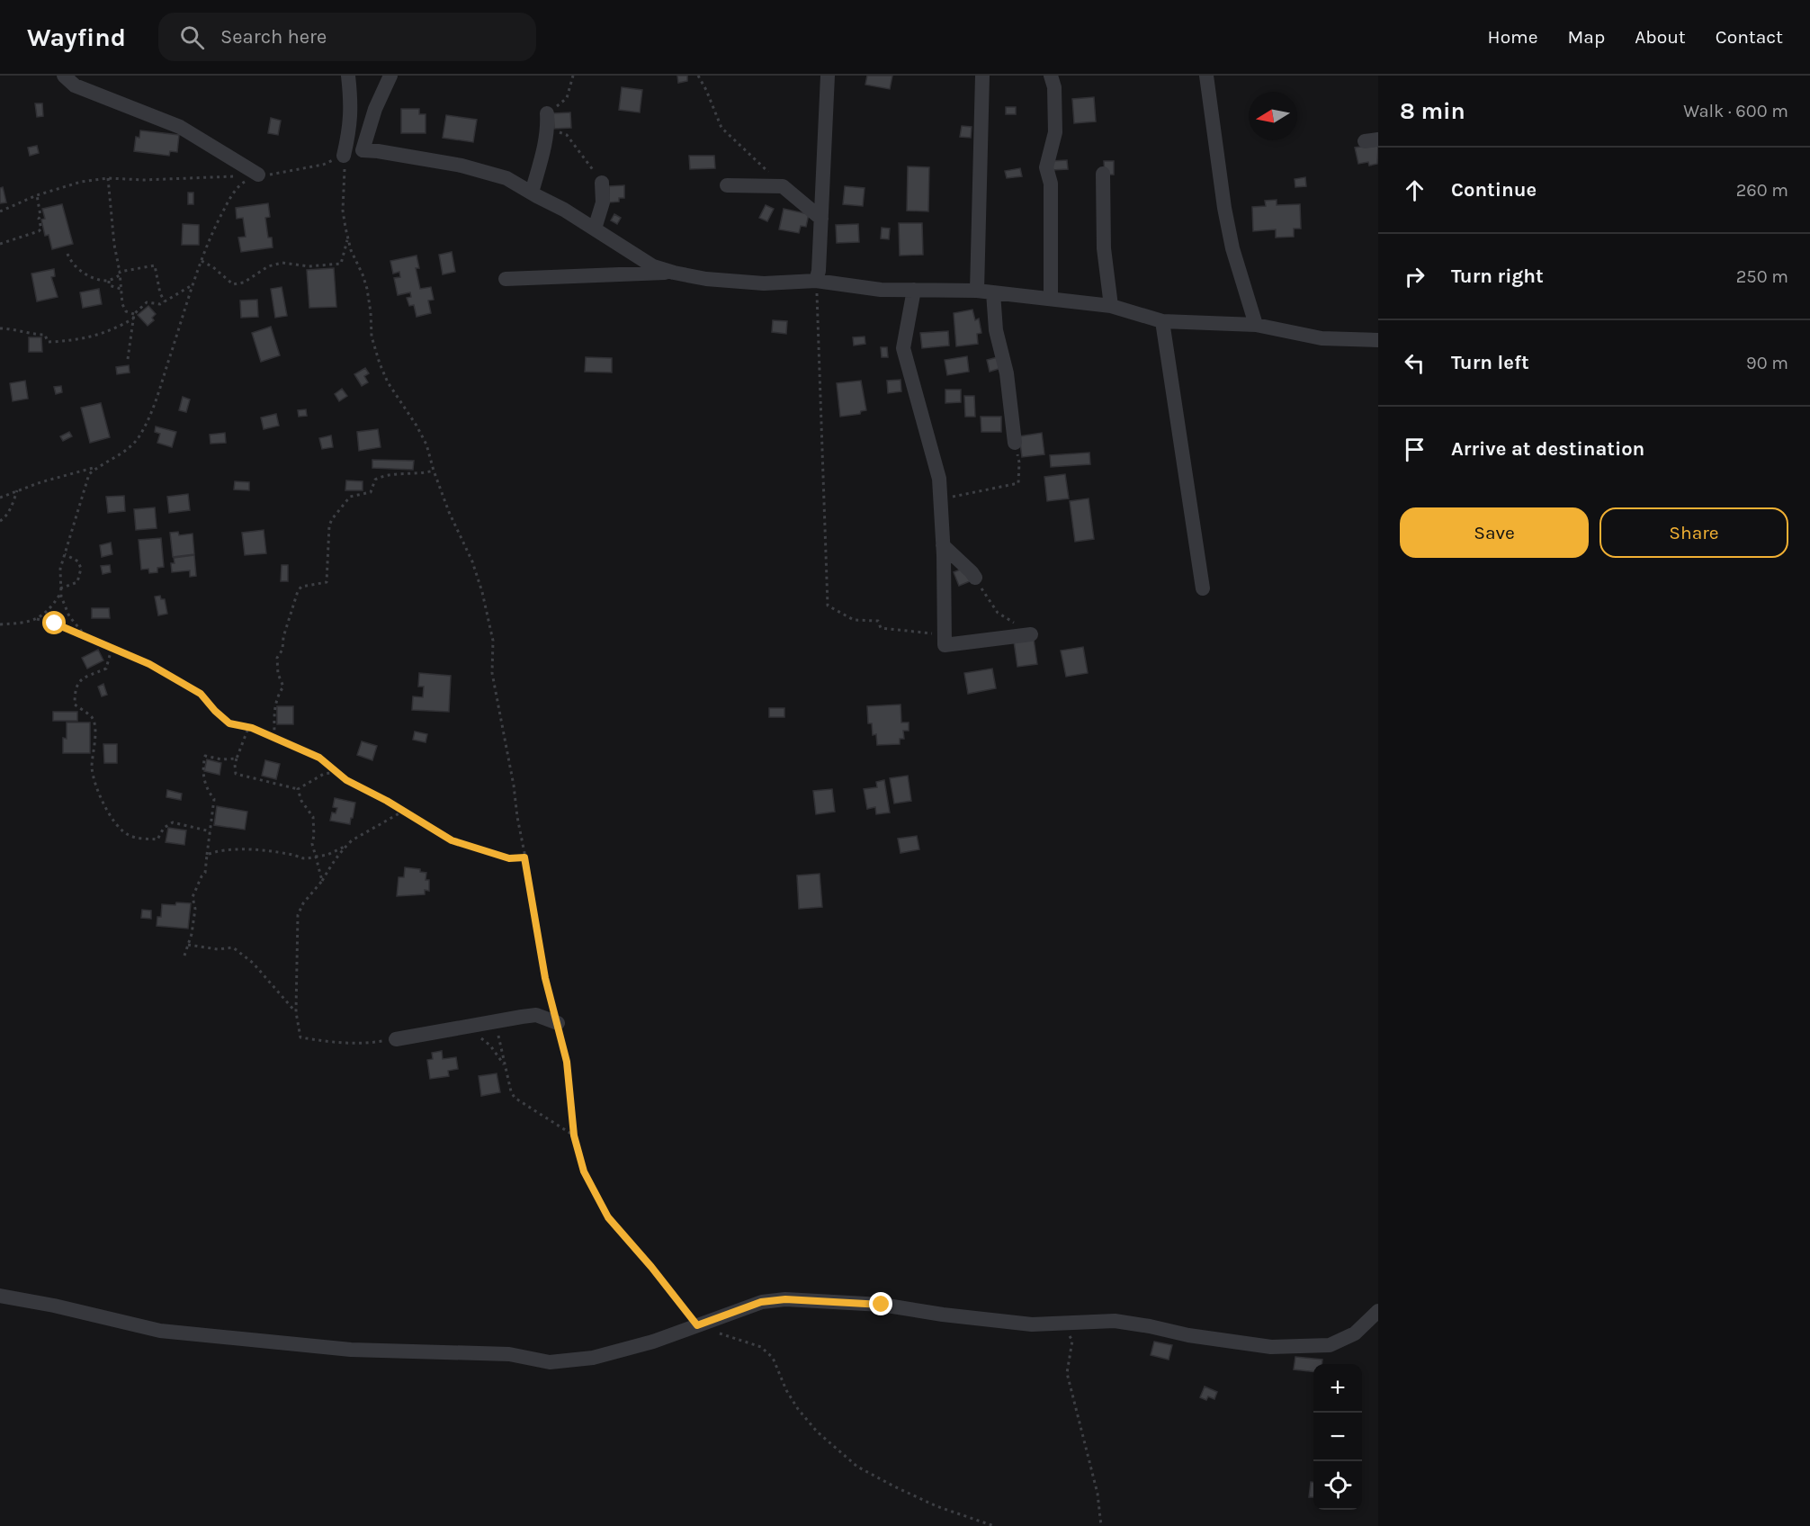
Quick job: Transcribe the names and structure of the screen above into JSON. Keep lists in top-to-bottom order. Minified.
{"north":"left","page":{"header":"Wayfind","search":"Search here","nav":["Home","Map","About","Contact"],"heading":["8 min","Walk · 600 m"],"list":[["Continue","260 m"],["Turn right","250 m"],["Turn left","90 m"],"Arrive at destination"],"buttons":["Save","Share"],"map_buttons":["+","−"]}}
